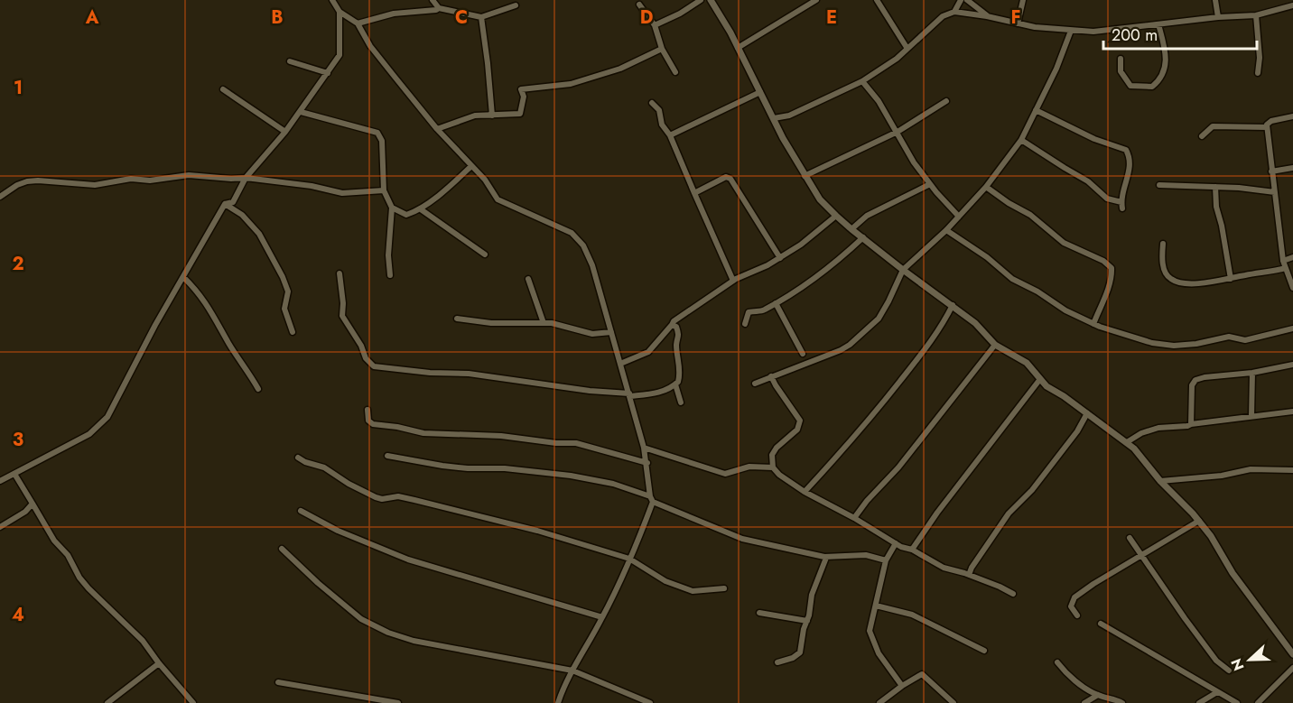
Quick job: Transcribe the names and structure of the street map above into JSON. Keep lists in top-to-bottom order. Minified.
{"scale_bar":"200 m","north":"left","grid":{"columns":["A","B","C","D","E","F"],"rows":["1","2","3","4"]}}
